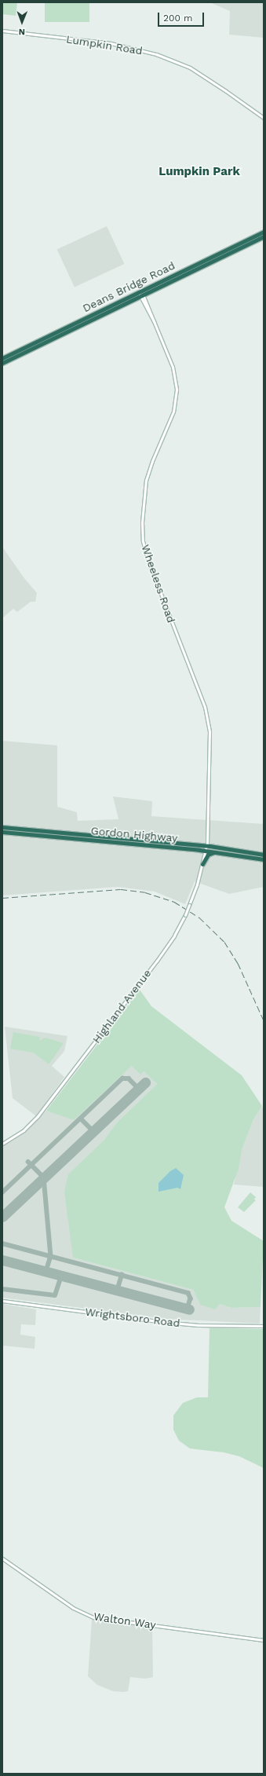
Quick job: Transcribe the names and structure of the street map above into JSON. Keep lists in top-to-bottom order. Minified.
{"streets":{"highway":["Deans Bridge Road","Gordon Highway"],"main road":["Lumpkin Road","Wheeless Road","Highland Avenue","Wrightsboro Road","Walton Way"]},"crossings":[["Deans Bridge Road","Wheeless Road"],["Wheeless Road","Gordon Highway"],["Wheeless Road","Highland Avenue"],["Gordon Highway","Highland Avenue"]],"districts":["Lumpkin Park"],"scale_bar":"200 m","north":"bottom"}
